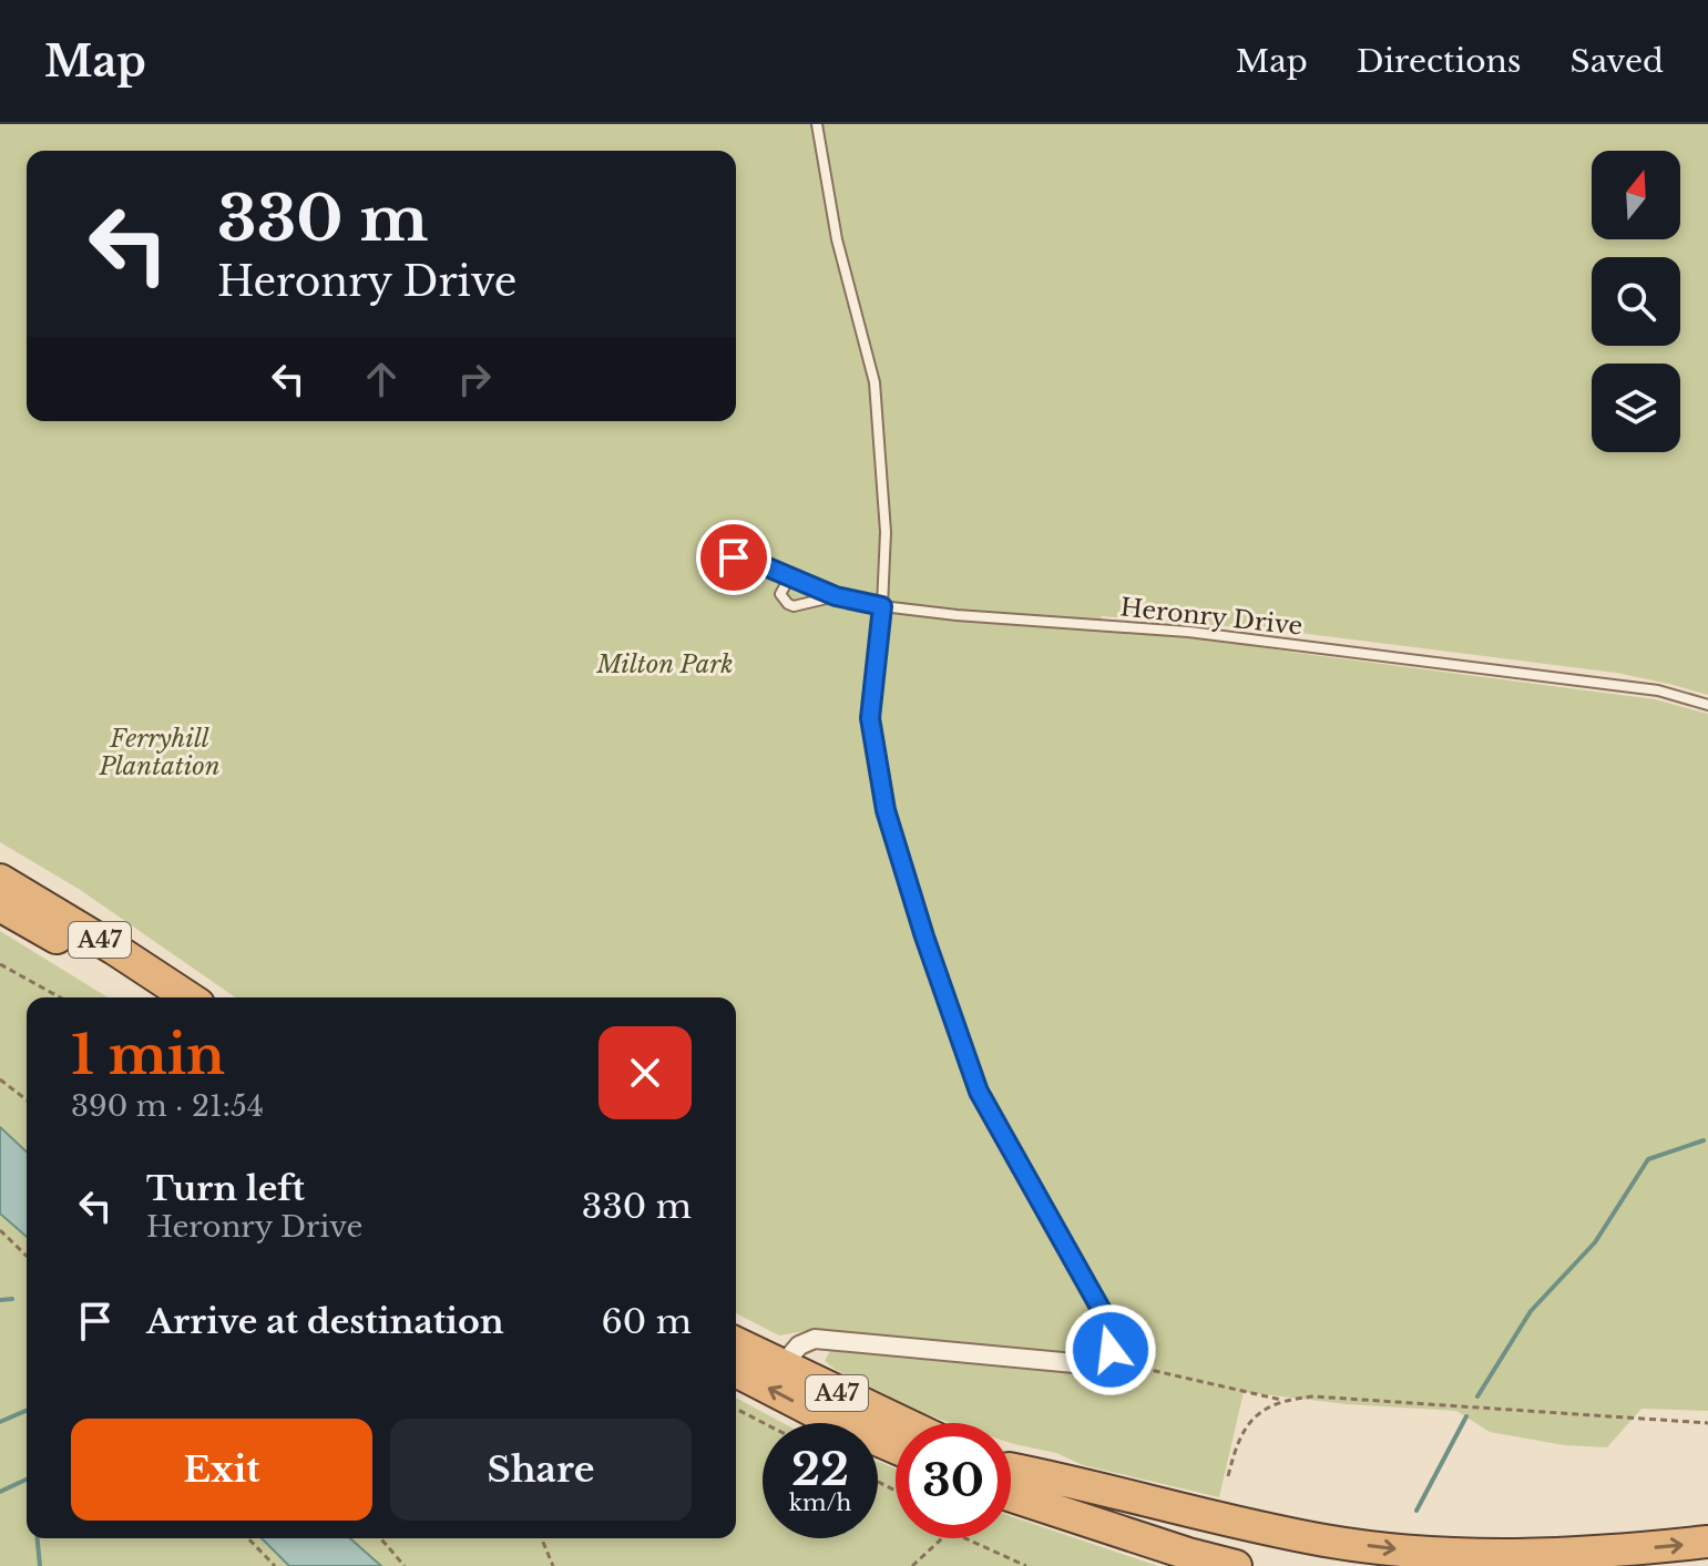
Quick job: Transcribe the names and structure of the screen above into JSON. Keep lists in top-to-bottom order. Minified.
{"streets":{"highway":["A47"],"lane":["Heronry Drive"]},"parks":["Milton Park","Ferryhill Plantation"],"north":"top","page":{"header":"Map","nav":["Map","Directions","Saved"],"turn":["330 m","Heronry Drive"],"heading":["1 min","390 m · 21:54"],"list":[{"name":"Turn left","note":"Heronry Drive","value":"330 m"},{"name":"Arrive at destination","value":"60 m"}],"buttons":["Exit","Share"],"speed":"22 km/h","limit":"30"}}
